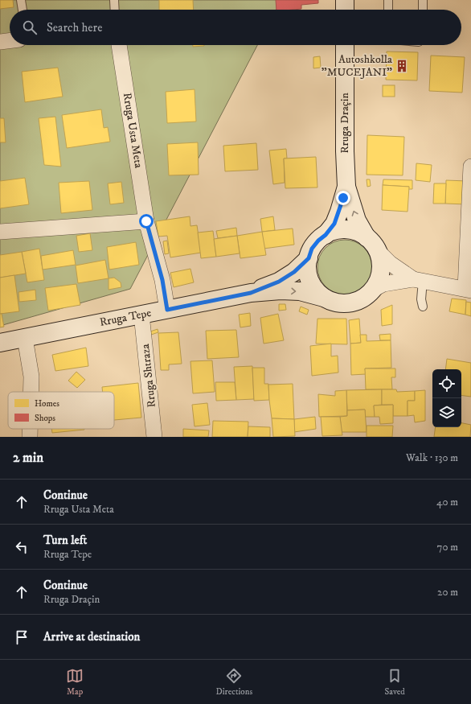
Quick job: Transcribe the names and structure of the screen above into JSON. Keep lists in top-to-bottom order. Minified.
{"streets":{"main road":["Rruga Draçin","Rruga Tepe"],"street":["Rruga Usta Meta","Rruga Shtraza"]},"crossings":[["Rruga Draçin","Rruga Tepe"],["Rruga Usta Meta","Rruga Tepe"],["Rruga Tepe","Rruga Shtraza"]],"places":{"building":["Autoshkolla \"MUCEJANI\""]},"legend":["Homes","Shops"],"page":{"search":"Search here","heading":["2 min","Walk · 130 m"],"list":[["Continue","Rruga Usta Meta","40 m"],["Turn left","Rruga Tepe","70 m"],["Continue","Rruga Draçin","20 m"],"Arrive at destination"],"nav":["Map","Directions","Saved"]}}
